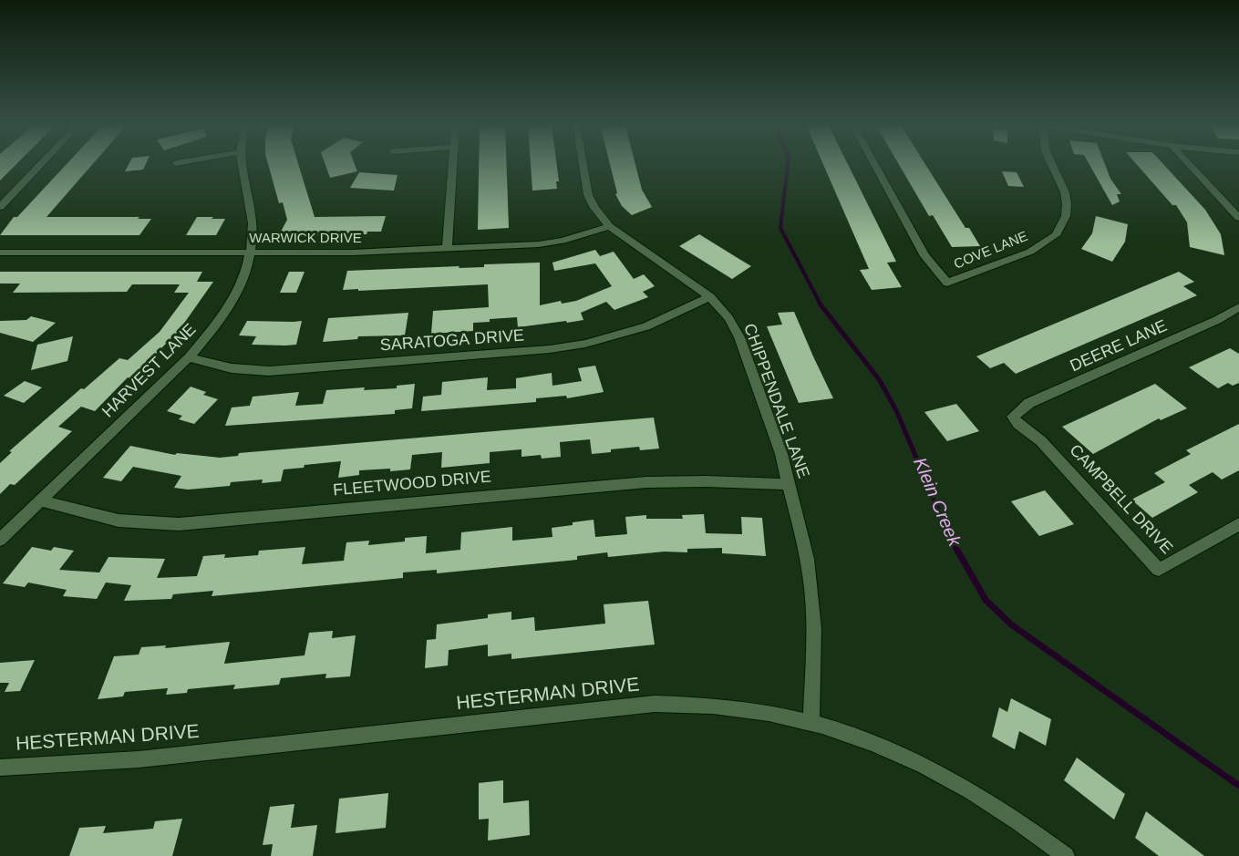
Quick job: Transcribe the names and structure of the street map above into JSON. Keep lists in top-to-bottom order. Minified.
{"streets":{"street":["WARWICK DRIVE","COVE LANE","SARATOGA DRIVE","DEERE LANE","HARVEST LANE","CHIPPENDALE LANE","FLEETWOOD DRIVE","CAMPBELL DRIVE","HESTERMAN DRIVE"]},"crossings":[["WARWICK DRIVE","HARVEST LANE"],["WARWICK DRIVE","CHIPPENDALE LANE"],["SARATOGA DRIVE","HARVEST LANE"],["SARATOGA DRIVE","CHIPPENDALE LANE"],["DEERE LANE","CAMPBELL DRIVE"],["HARVEST LANE","FLEETWOOD DRIVE"],["CHIPPENDALE LANE","FLEETWOOD DRIVE"],["CHIPPENDALE LANE","HESTERMAN DRIVE"]],"water":["Klein Creek"]}
